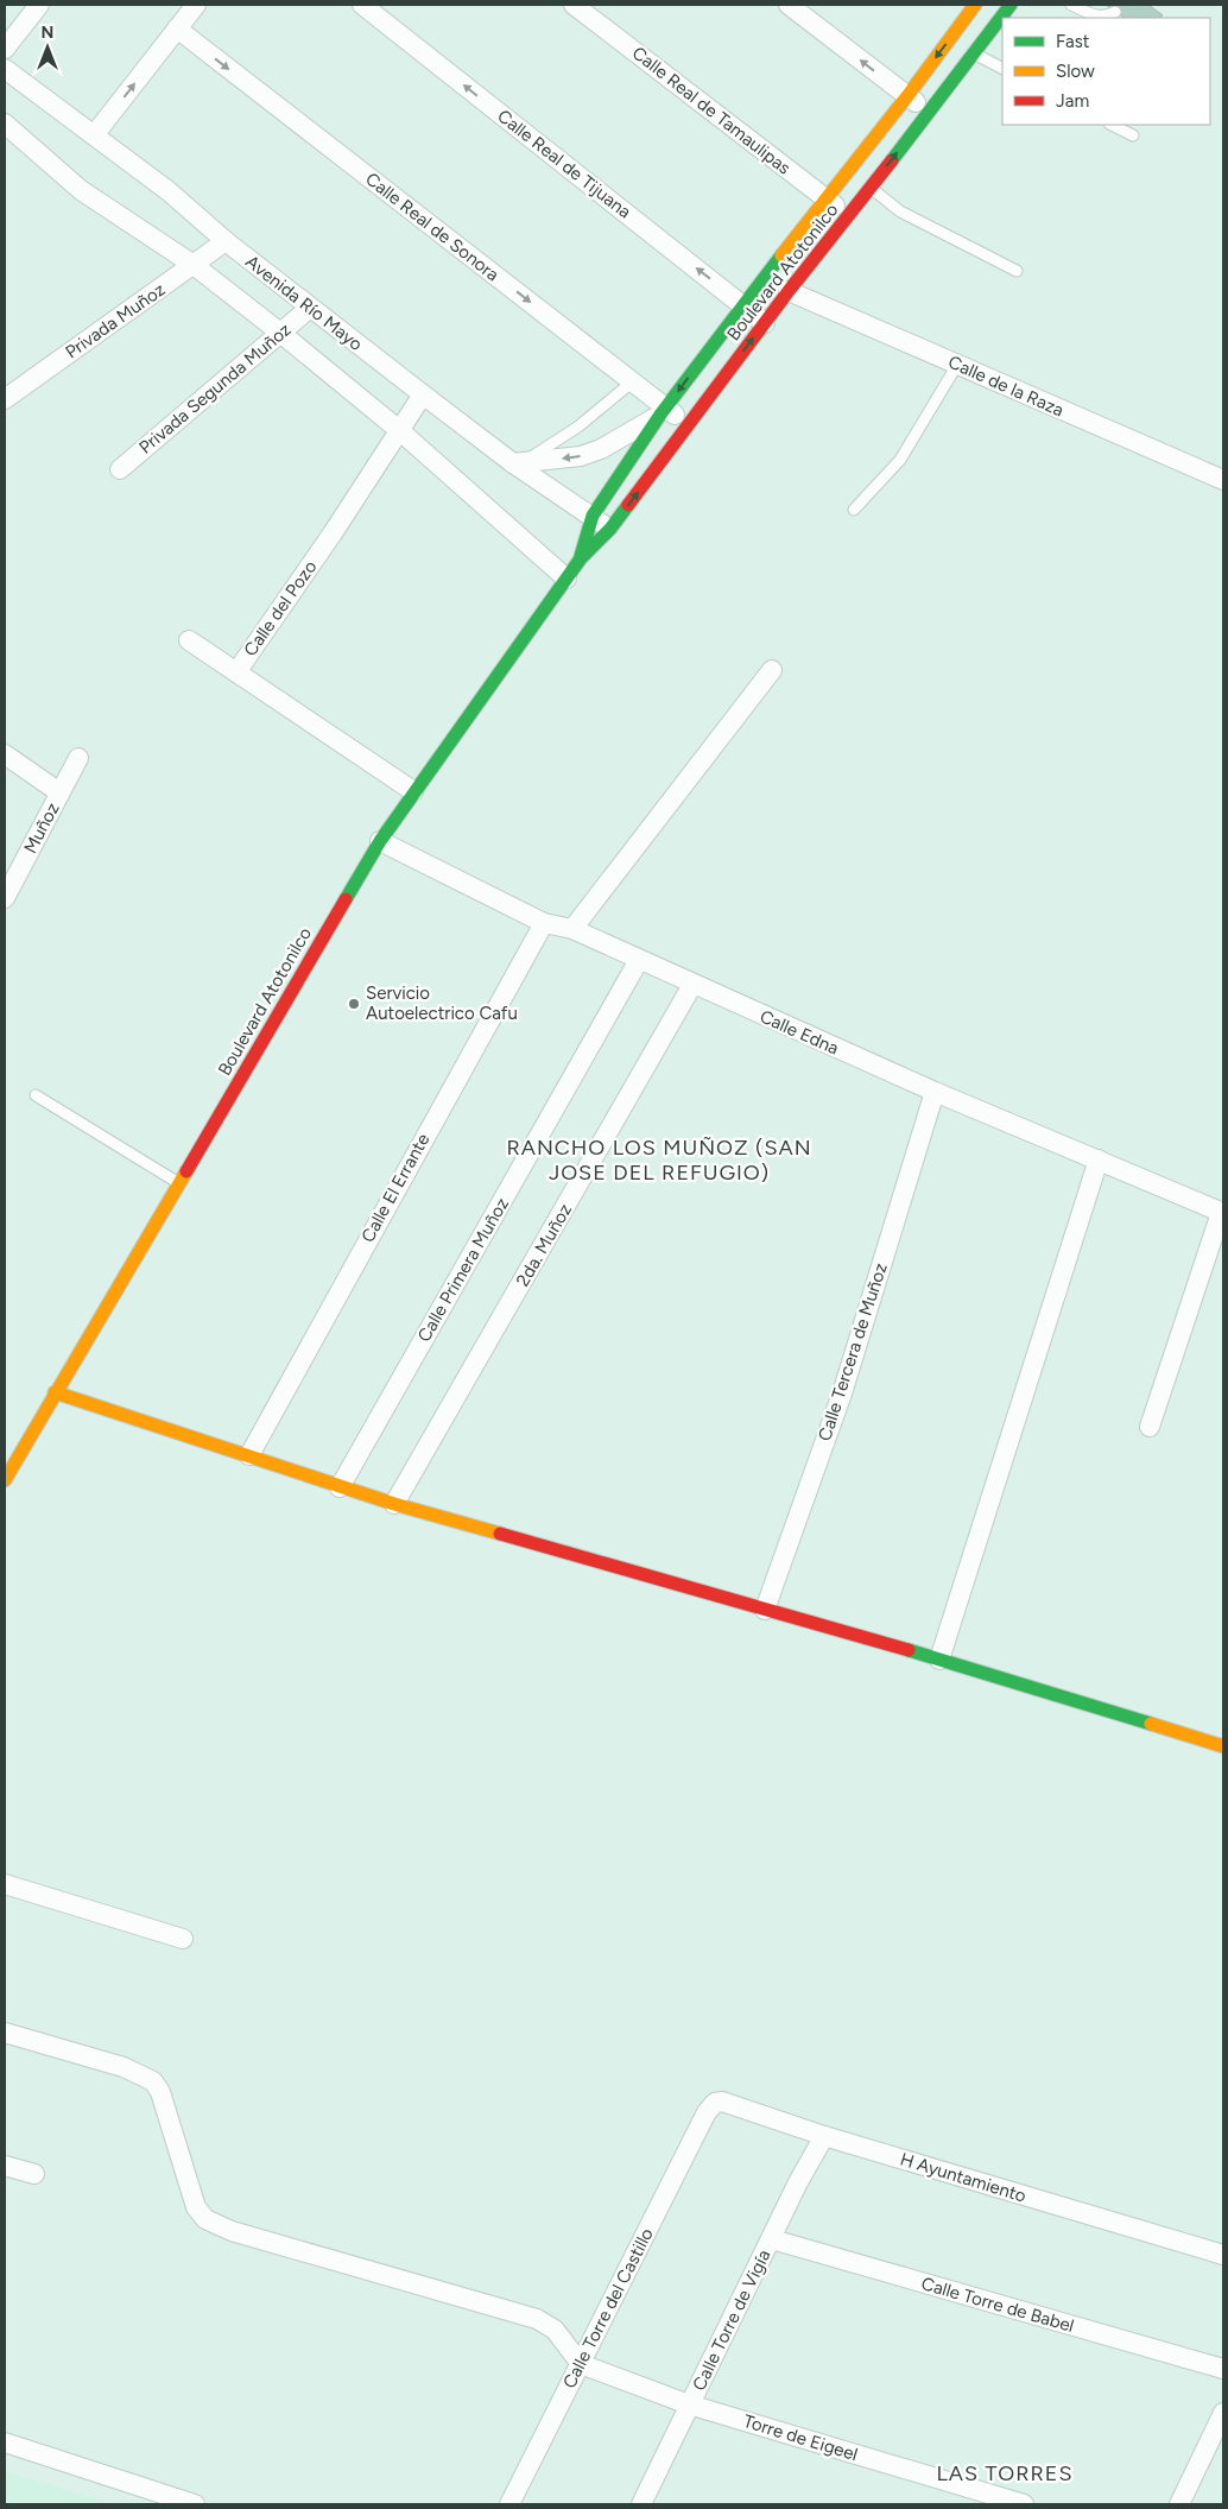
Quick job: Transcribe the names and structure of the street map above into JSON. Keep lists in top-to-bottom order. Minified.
{"streets":{"street":["Calle Real de Tamaulipas","Calle Real de Tijuana","Calle Real de Sonora","Boulevard Atotonilco","Avenida Río Mayo","Privada Muñoz","Calle de la Raza","Privada Segunda Muñoz","Calle del Pozo","Muñoz","Calle Edna","Calle El Errante","2da. Muñoz","Calle Primera Muñoz","Calle Tercera de Muñoz","H Ayuntamiento","Calle Torre de Babel","Calle Torre del Castillo","Calle Torre de Vigía","Torre de Eigeel"]},"crossings":[["Calle Real de Tamaulipas","Boulevard Atotonilco"],["Calle Real de Tijuana","Boulevard Atotonilco"],["Calle Real de Sonora","Boulevard Atotonilco"],["Boulevard Atotonilco","Avenida Río Mayo"],["Boulevard Atotonilco","Calle de la Raza"],["Boulevard Atotonilco","Calle del Pozo"],["Boulevard Atotonilco","Calle Edna"],["Avenida Río Mayo","Privada Muñoz"],["Avenida Río Mayo","Privada Segunda Muñoz"],["Avenida Río Mayo","Calle del Pozo"],["Calle Edna","Calle El Errante"],["Calle Edna","2da. Muñoz"],["Calle Edna","Calle Primera Muñoz"],["Calle Edna","Calle Tercera de Muñoz"],["H Ayuntamiento","Calle Torre del Castillo"],["H Ayuntamiento","Calle Torre de Vigía"],["Calle Torre de Babel","Calle Torre de Vigía"],["Calle Torre del Castillo","Torre de Eigeel"],["Calle Torre de Vigía","Torre de Eigeel"]],"one_way":["Calle Real de Tijuana","Calle Real de Sonora"],"districts":["RANCHO LOS MUÑOZ (SAN JOSE DEL REFUGIO)","LAS TORRES"],"places":["Servicio Autoelectrico Cafu"],"legend":["Fast","Slow","Jam"],"north":"top"}
